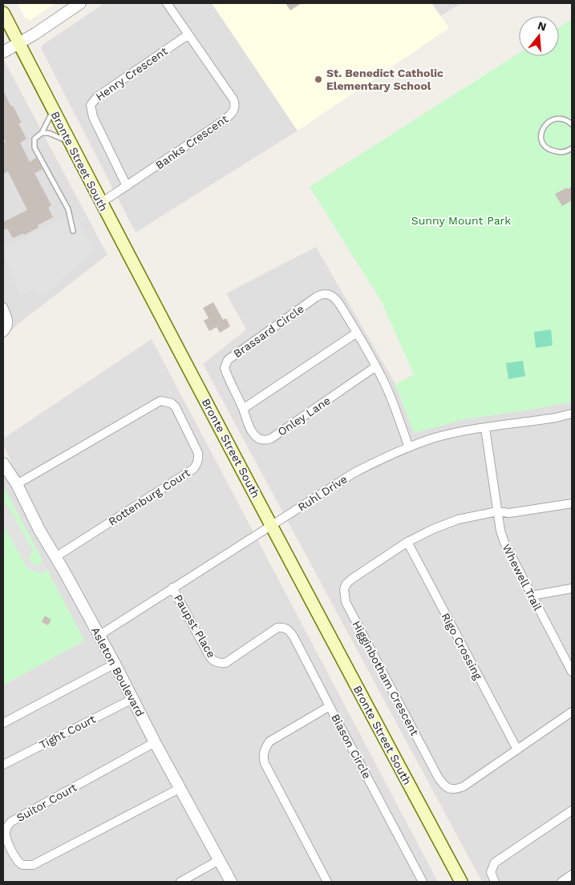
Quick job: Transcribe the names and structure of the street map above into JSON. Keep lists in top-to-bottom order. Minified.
{"streets":{"main road":["Bronte Street South"],"street":["Henry Crescent","Banks Crescent","Brassard Circle","Onley Lane","Ruhl Drive","Rottenburg Court","Whewell Trail","Paupst Place","Rigo Crossing","Asleton Boulevard","Higginbotham Crescent","Tight Court","Biason Circle","Suitor Court"]},"crossings":[["Henry Crescent","Banks Crescent"],["Banks Crescent","Bronte Street South"],["Bronte Street South","Ruhl Drive"],["Brassard Circle","Onley Lane"],["Brassard Circle","Ruhl Drive"],["Ruhl Drive","Whewell Trail"],["Ruhl Drive","Paupst Place"],["Ruhl Drive","Asleton Boulevard"],["Rottenburg Court","Asleton Boulevard"],["Whewell Trail","Higginbotham Crescent"],["Paupst Place","Biason Circle"],["Rigo Crossing","Higginbotham Crescent"],["Asleton Boulevard","Tight Court"],["Asleton Boulevard","Suitor Court"]],"parks":["Sunny Mount Park"],"places":["St. Benedict Catholic Elementary School"],"north":"top"}
